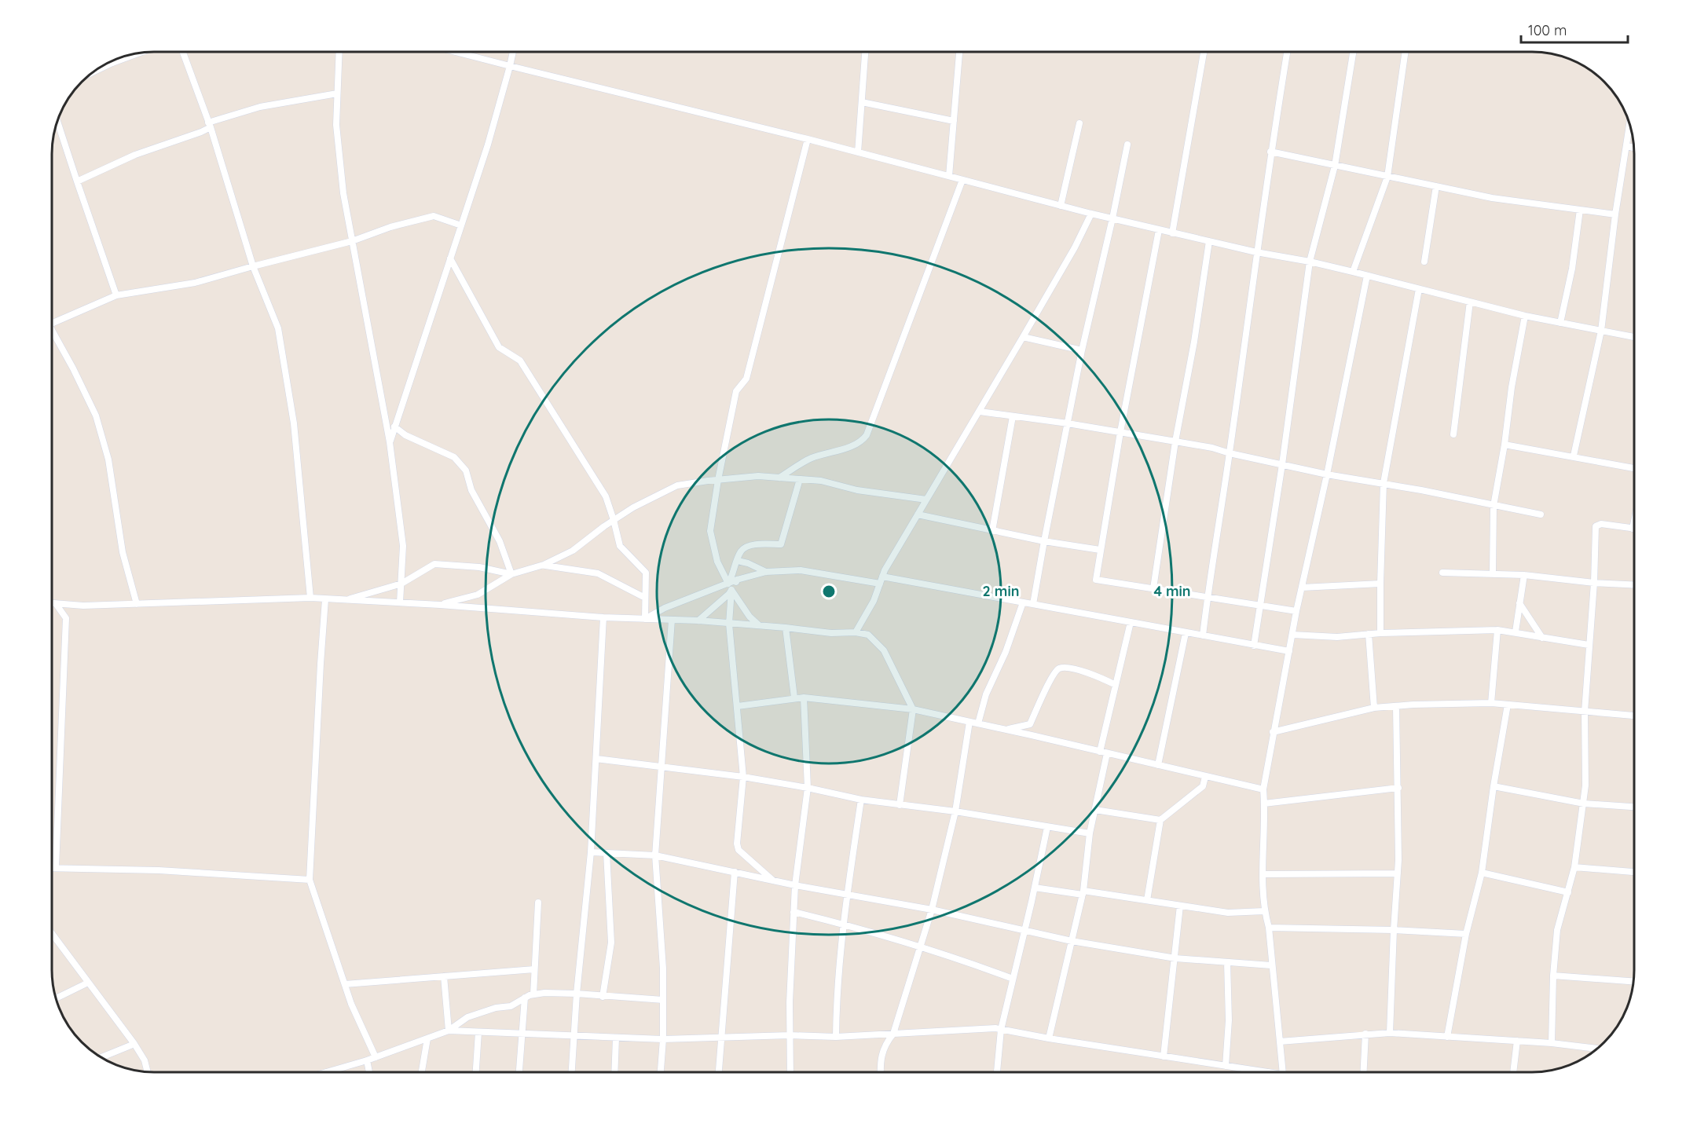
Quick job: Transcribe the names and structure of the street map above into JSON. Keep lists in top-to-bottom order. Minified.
{"scale_bar":"100 m","rings":["2 min","4 min"]}
